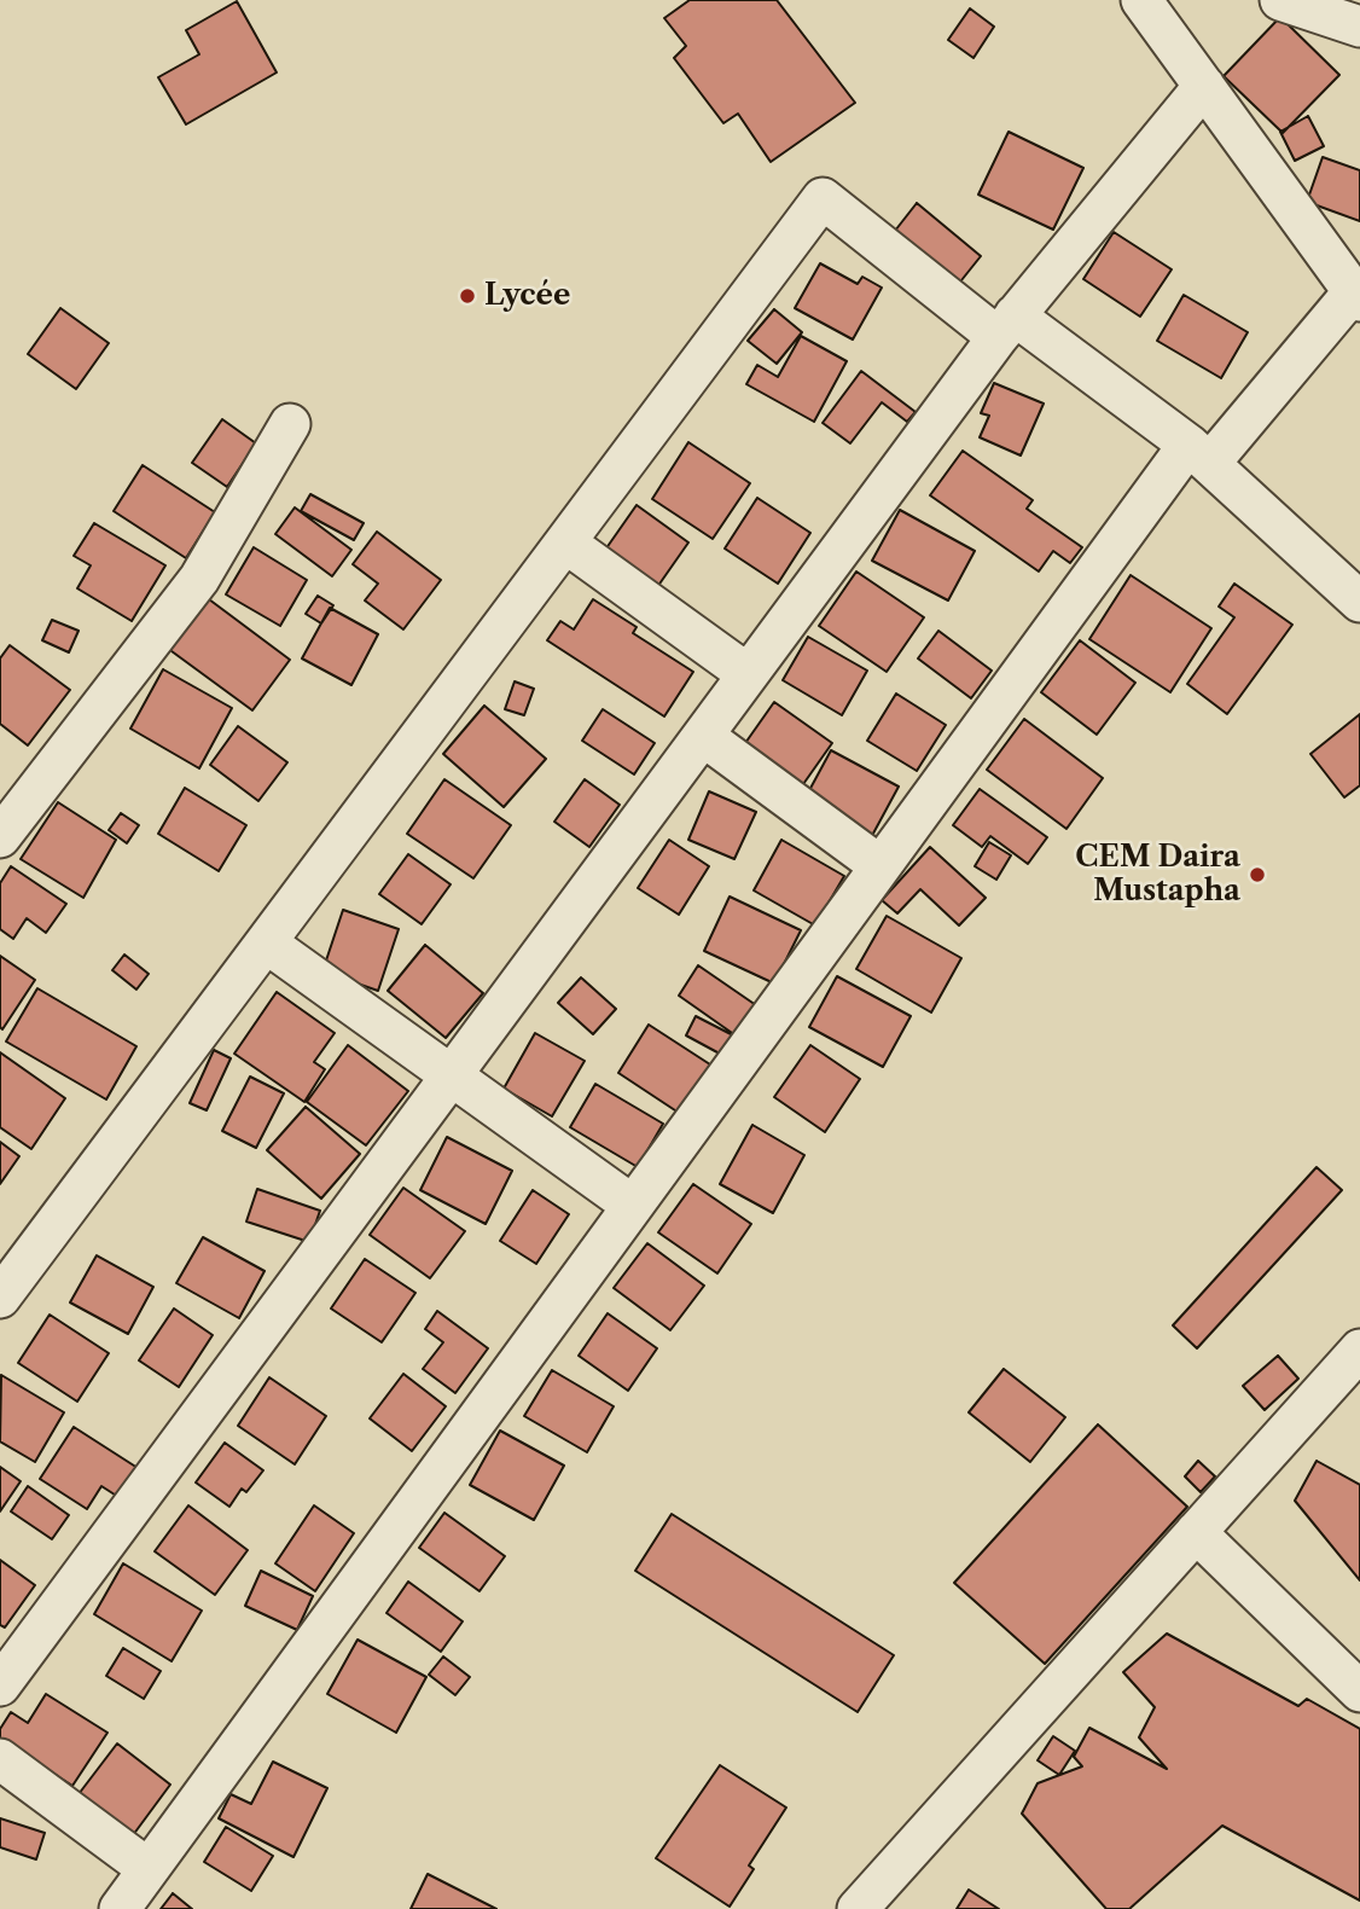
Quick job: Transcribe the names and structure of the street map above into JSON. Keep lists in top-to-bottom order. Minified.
{"places":["Lycée","CEM Daira Mustapha"]}
